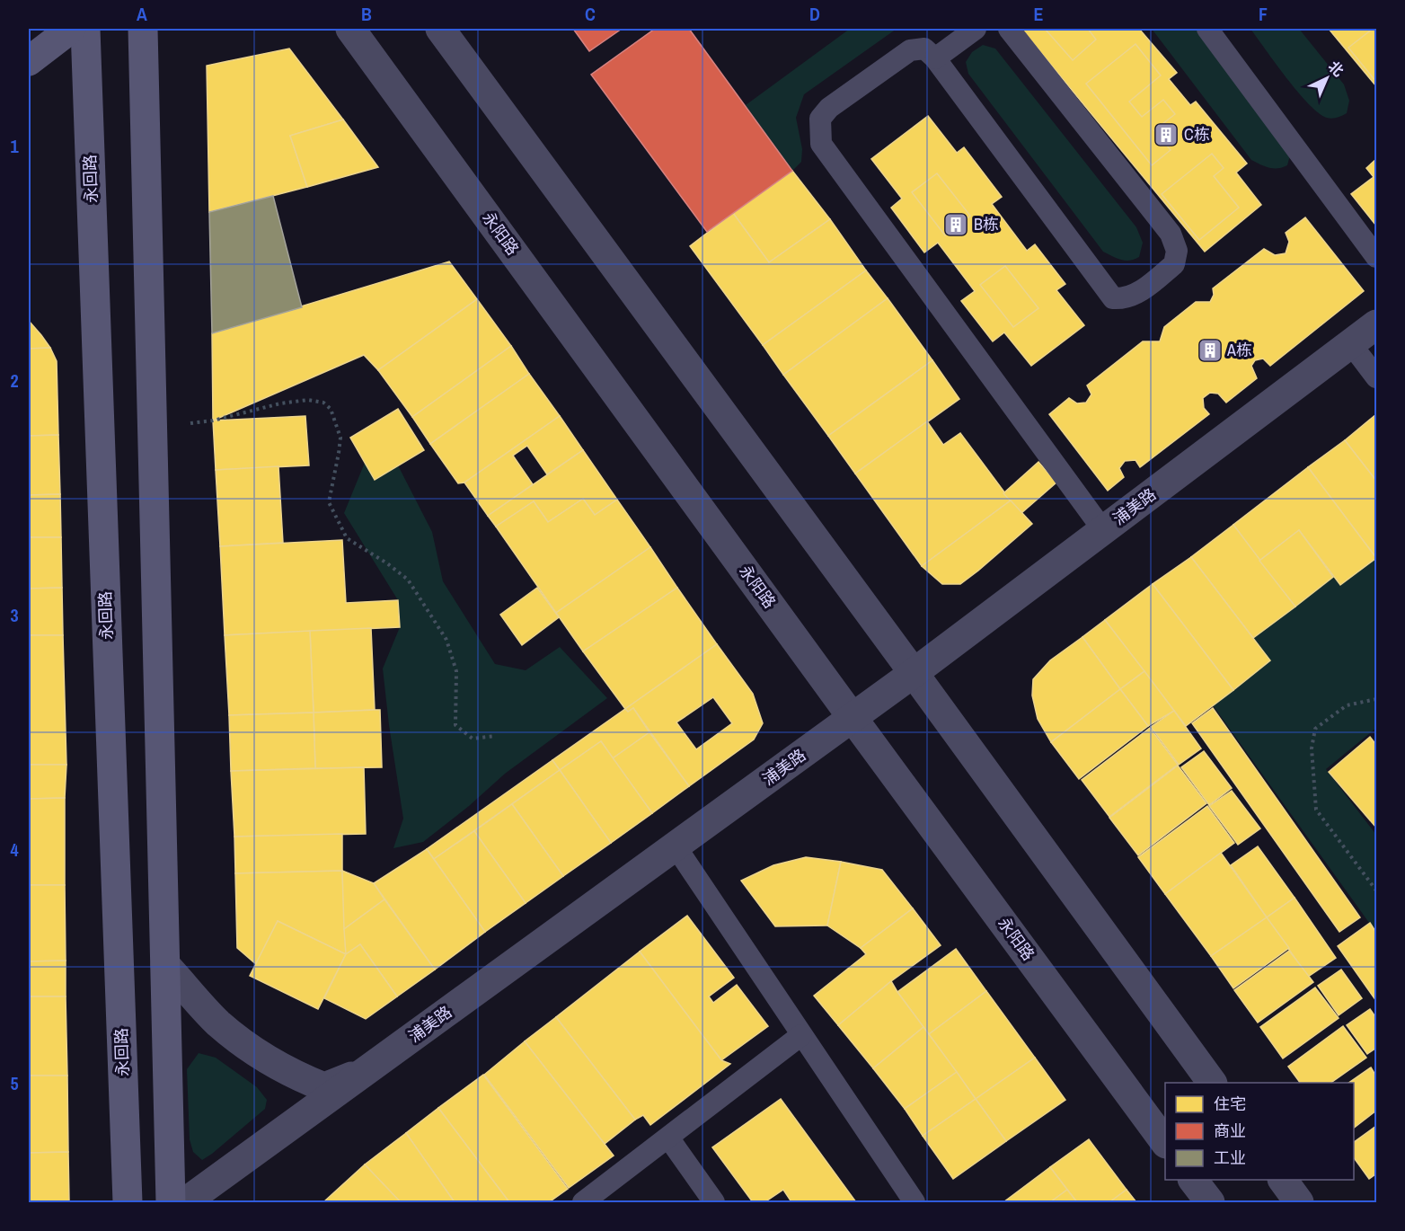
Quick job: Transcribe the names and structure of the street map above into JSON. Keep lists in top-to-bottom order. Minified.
{"streets":{"main road":["永回路"],"street":["永阳路","浦美路"]},"crossings":[["永阳路","浦美路"]],"places":{"building":["C栋","B栋","A栋"]},"legend":["住宅","商业","工业"],"north":"top right","grid":{"columns":["A","B","C","D","E","F"],"rows":["1","2","3","4","5"]}}
